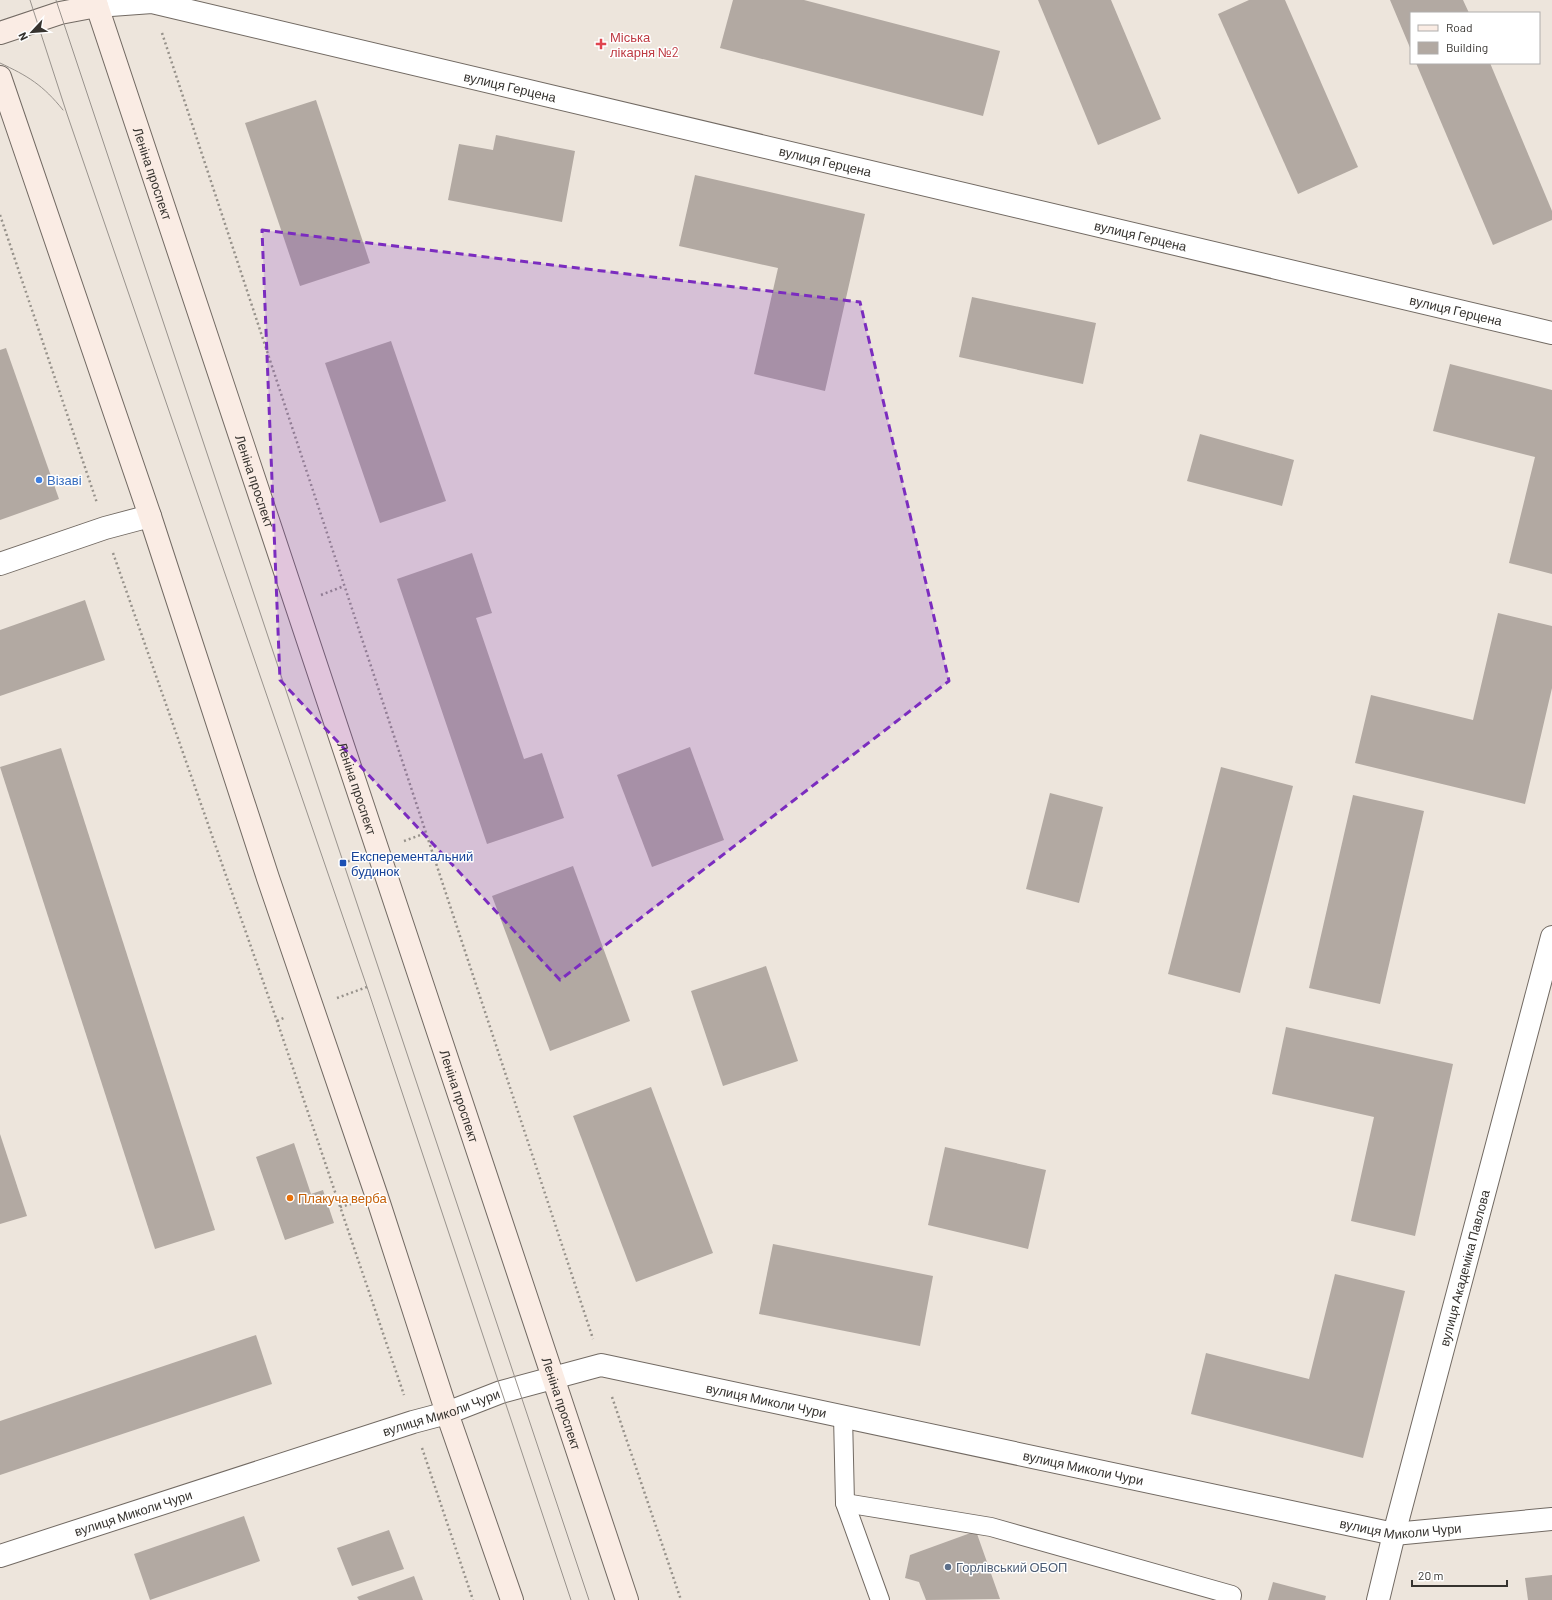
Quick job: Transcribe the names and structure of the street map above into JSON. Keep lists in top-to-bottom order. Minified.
{"streets":{"main road":["Леніна проспект"],"street":["вулиця Герцена","вулиця Академіка Павлова","вулиця Миколи Чури"]},"crossings":[["вулиця Герцена","Леніна проспект"],["Леніна проспект","вулиця Миколи Чури"],["вулиця Академіка Павлова","вулиця Миколи Чури"]],"places":{"health":["Міська лікарня №2"],"other":["Візаві","Плакуча верба","Горлівський ОБОП"],"transit":["Експерементальний будинок"]},"legend":["Road","Building"],"scale_bar":"20 m","north":"bottom left"}
